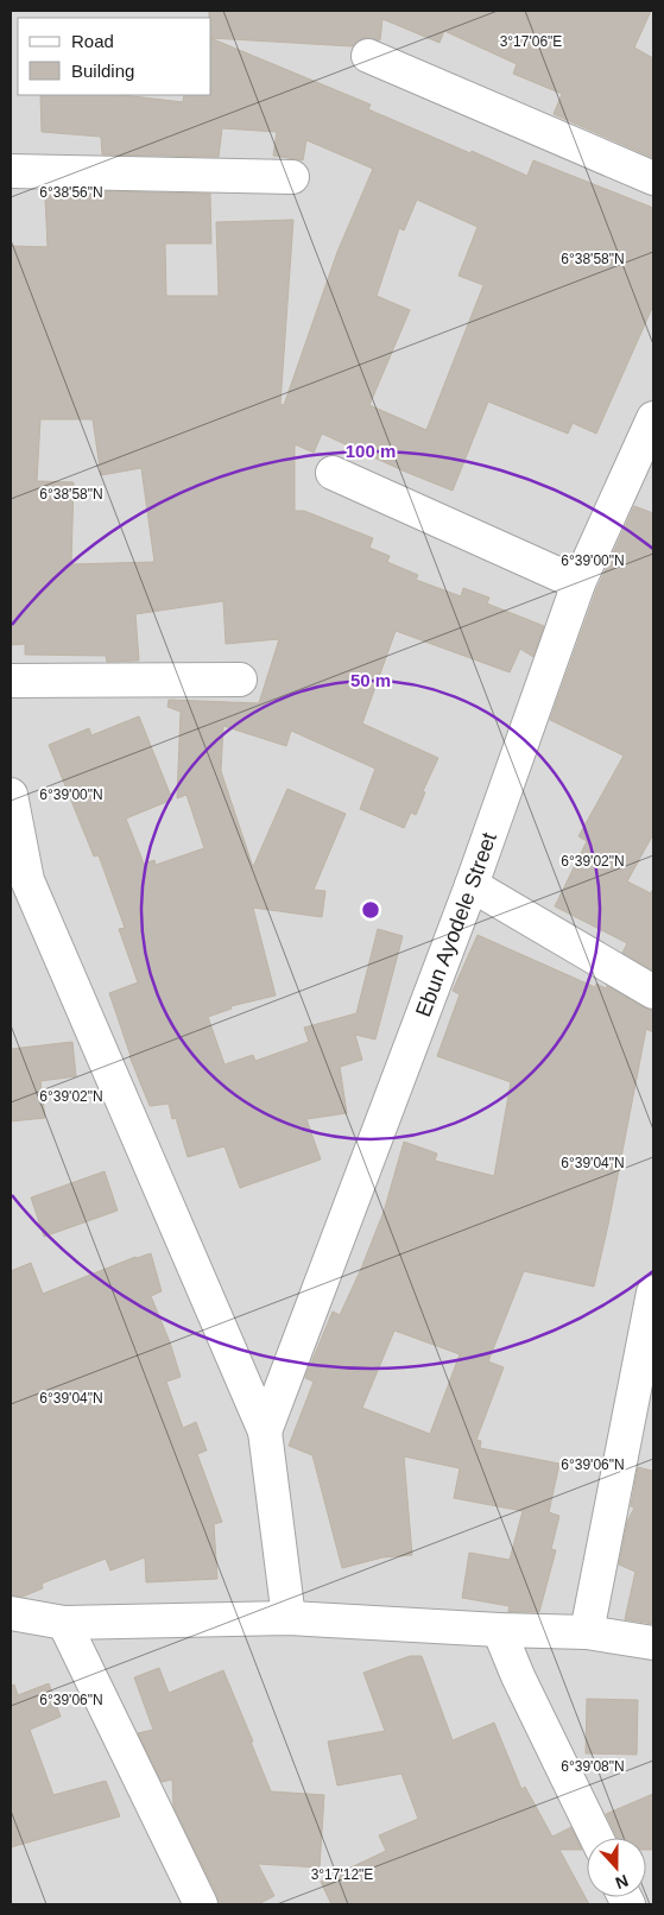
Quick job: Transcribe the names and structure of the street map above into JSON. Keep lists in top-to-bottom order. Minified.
{"streets":{"street":["Ebun Ayodele Street"]},"legend":["Road","Building"],"north":"bottom","coordinates":["3°17'06\"E","6°38'56\"N","6°38'58\"N","6°39'00\"N","6°39'02\"N","6°39'04\"N","6°39'06\"N","6°39'08\"N","3°17'12\"E"],"rings":["100 m","50 m"]}
